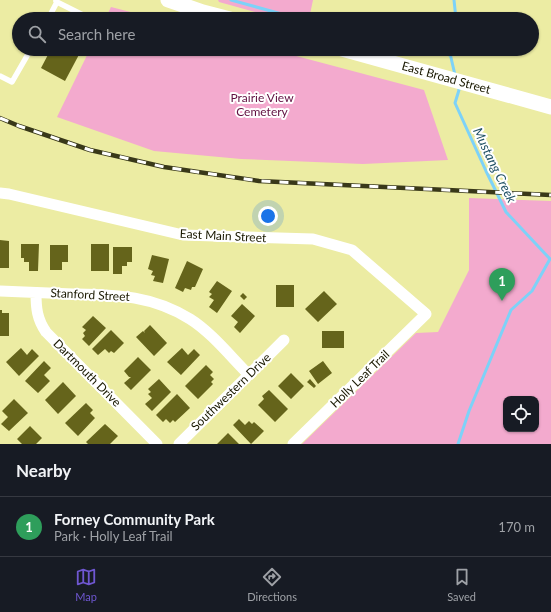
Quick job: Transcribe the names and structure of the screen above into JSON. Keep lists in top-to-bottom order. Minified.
{"streets":{"main road":["East Broad Street"],"street":["East Main Street","Stanford Street","Dartmouth Drive","Holly Leaf Trail","Southwestern Drive"]},"crossings":[["East Main Street","Holly Leaf Trail"],["Stanford Street","Dartmouth Drive"],["Stanford Street","Southwestern Drive"]],"water":["Mustang Creek"],"parks":["Prairie View Cemetery"],"page":{"search":"Search here","pins":"1","heading":"Nearby","list":[{"mark":"1","name":"Forney Community Park","note":"Park · Holly Leaf Trail","value":"170 m"}],"nav":["Map","Directions","Saved"]}}
